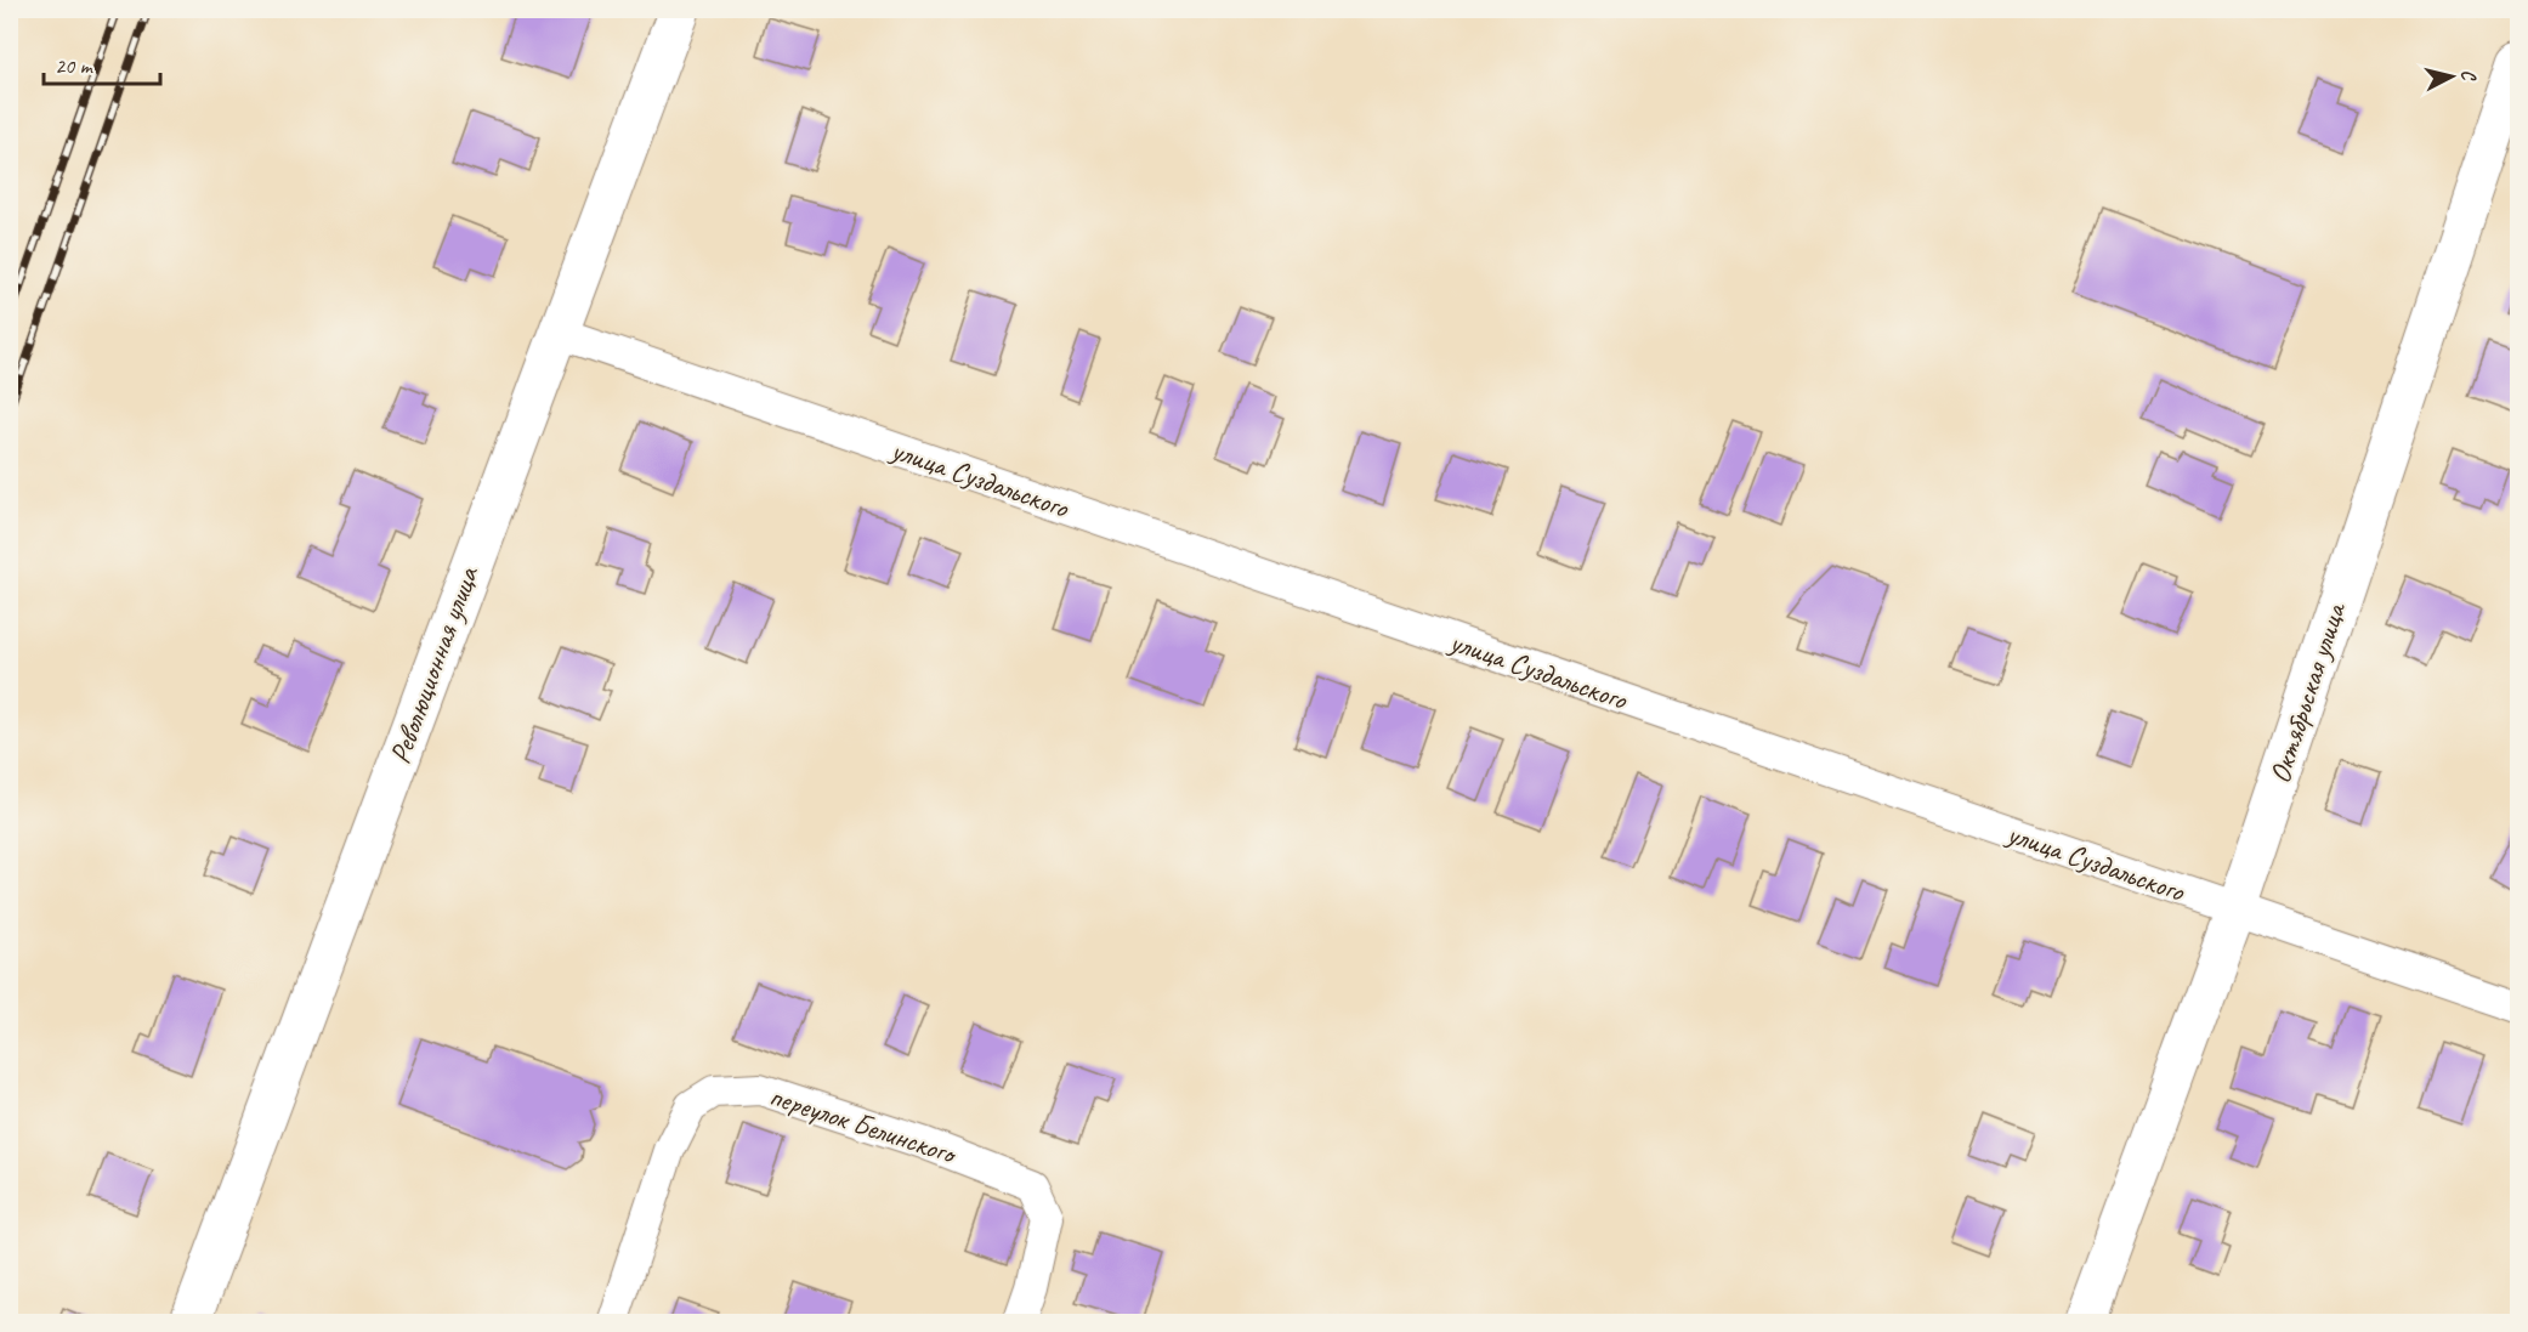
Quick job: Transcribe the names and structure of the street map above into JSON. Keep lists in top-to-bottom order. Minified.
{"streets":{"street":["улица Суздальского","Революционная улица","Октябрьская улица","переулок Белинского"]},"crossings":[["улица Суздальского","Революционная улица"],["улица Суздальского","Октябрьская улица"]],"scale_bar":"20 m","north":"right"}
